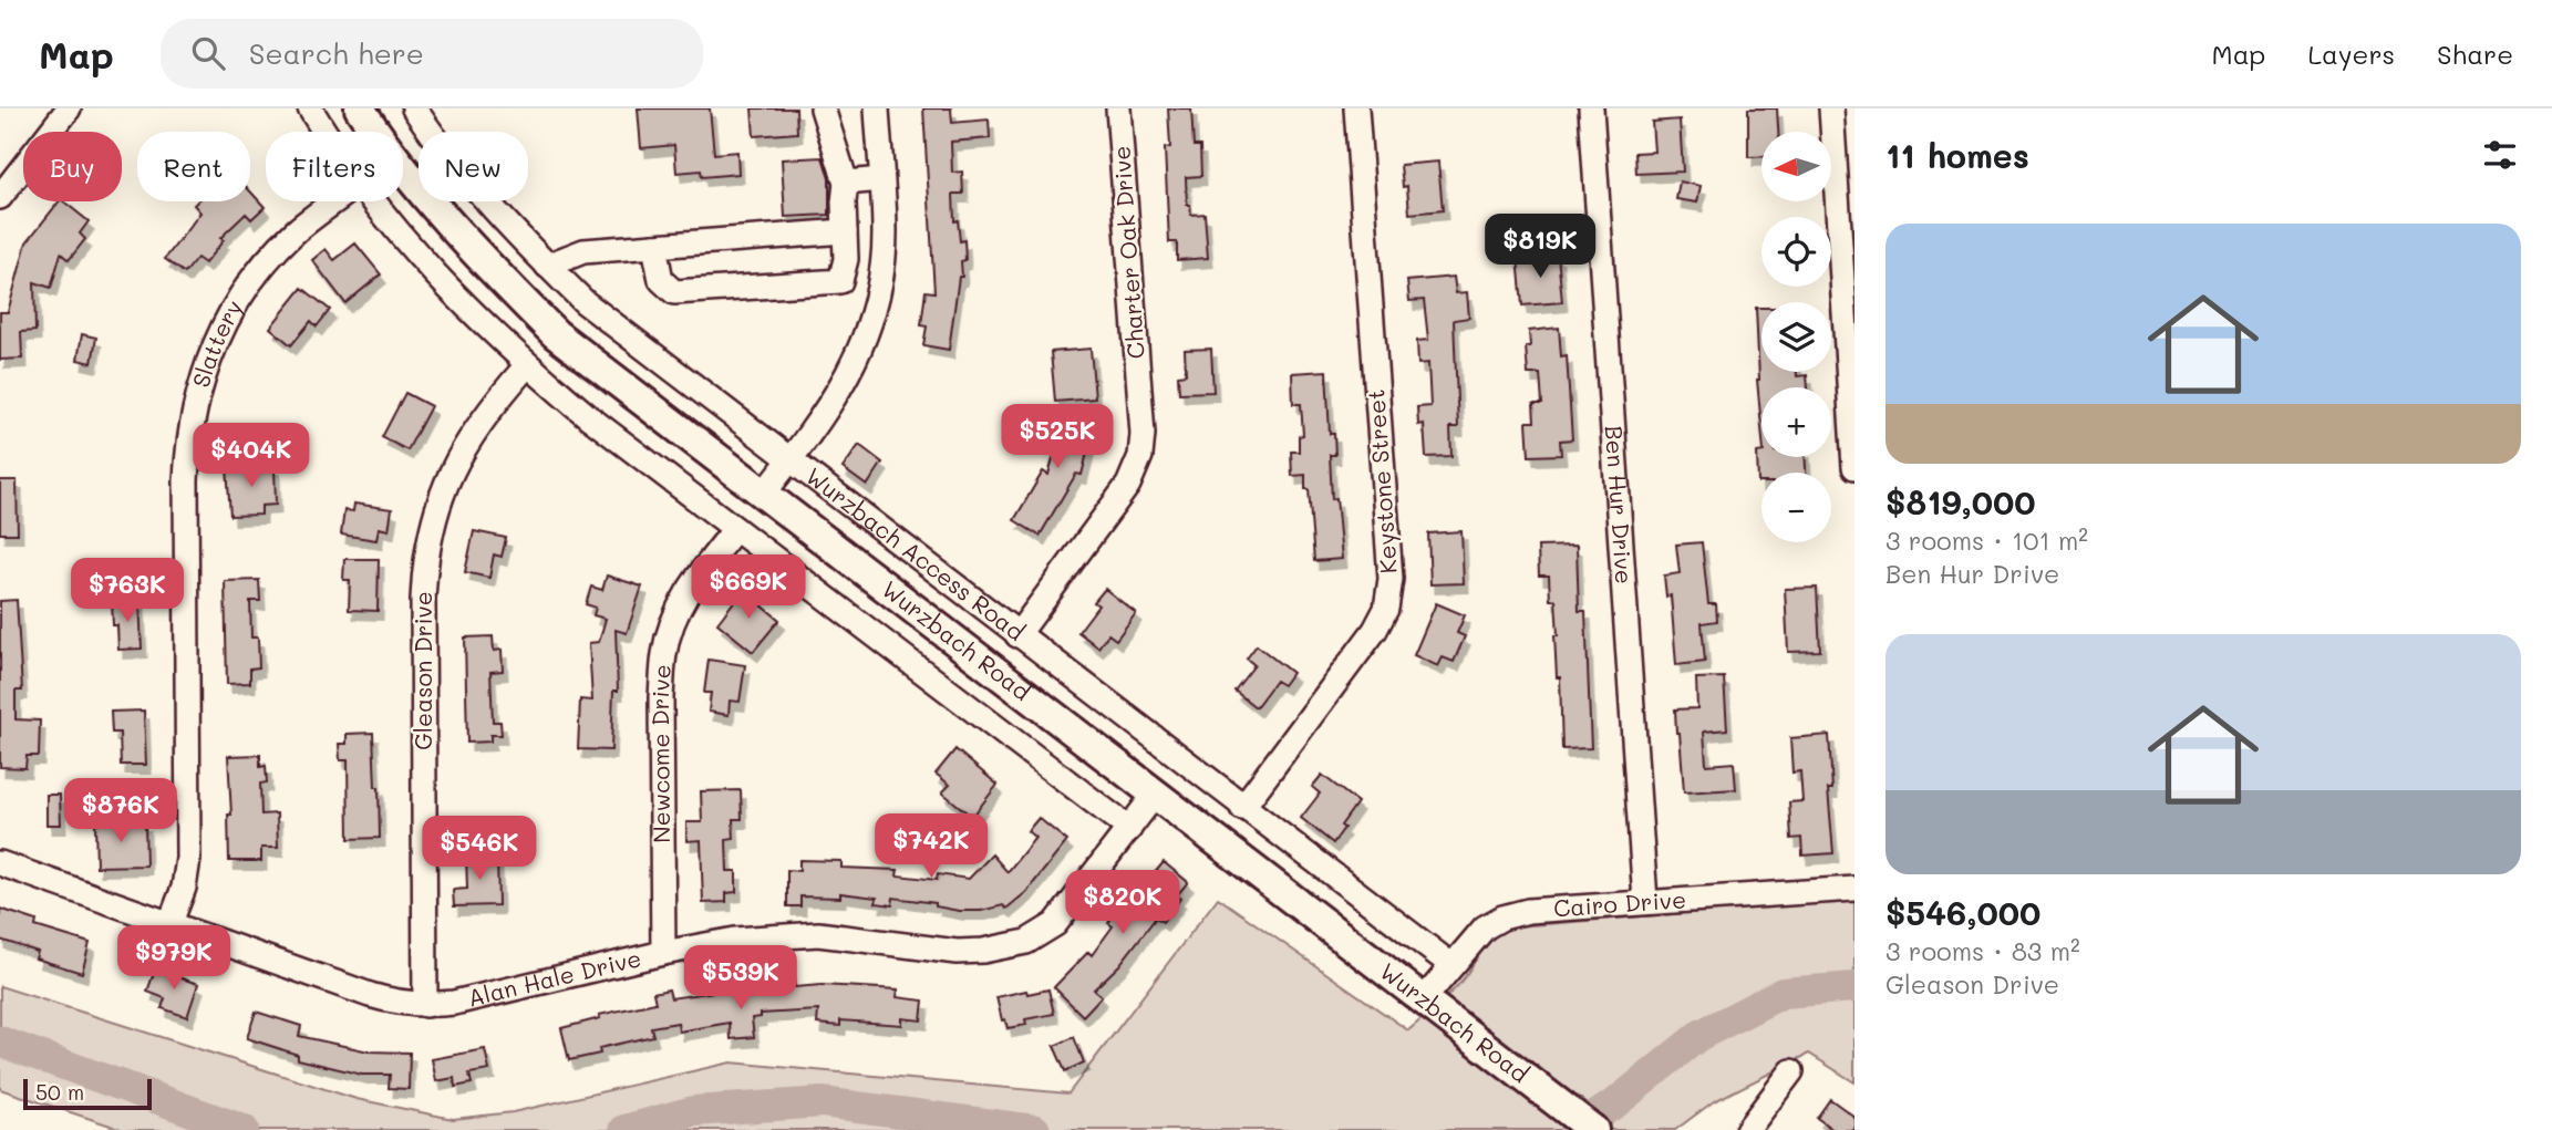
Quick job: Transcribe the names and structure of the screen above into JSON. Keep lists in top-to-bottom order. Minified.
{"streets":{"main road":["Wurzbach Road"],"street":["Charter Oak Drive","Slattery","Keystone Street","Ben Hur Drive","Wurzbach Access Road","Gleason Drive","Newcome Drive","Cairo Drive","Alan Hale Drive"]},"crossings":[["Charter Oak Drive","Wurzbach Access Road"],["Slattery","Alan Hale Drive"],["Keystone Street","Wurzbach Access Road"],["Ben Hur Drive","Cairo Drive"],["Wurzbach Access Road","Cairo Drive"],["Wurzbach Road","Cairo Drive"],["Wurzbach Road","Alan Hale Drive"],["Gleason Drive","Alan Hale Drive"],["Newcome Drive","Alan Hale Drive"]],"scale_bar":"50 m","north":"left","page":{"header":"Map","search":"Search here","nav":["Map","Layers","Share"],"heading":"11 homes","map_buttons":["+","−"],"chip":["Buy","Rent","Filters","New"],"list":[{"name":"$819,000","note":"3 rooms · 101 m² · Ben Hur Drive"},{"name":"$546,000","note":"3 rooms · 83 m² · Gleason Drive"}],"price":["$819K","$525K","$404K","$669K","$763K","$876K","$742K","$546K","$820K","$979K","$539K"],"scale":"50 m"}}
